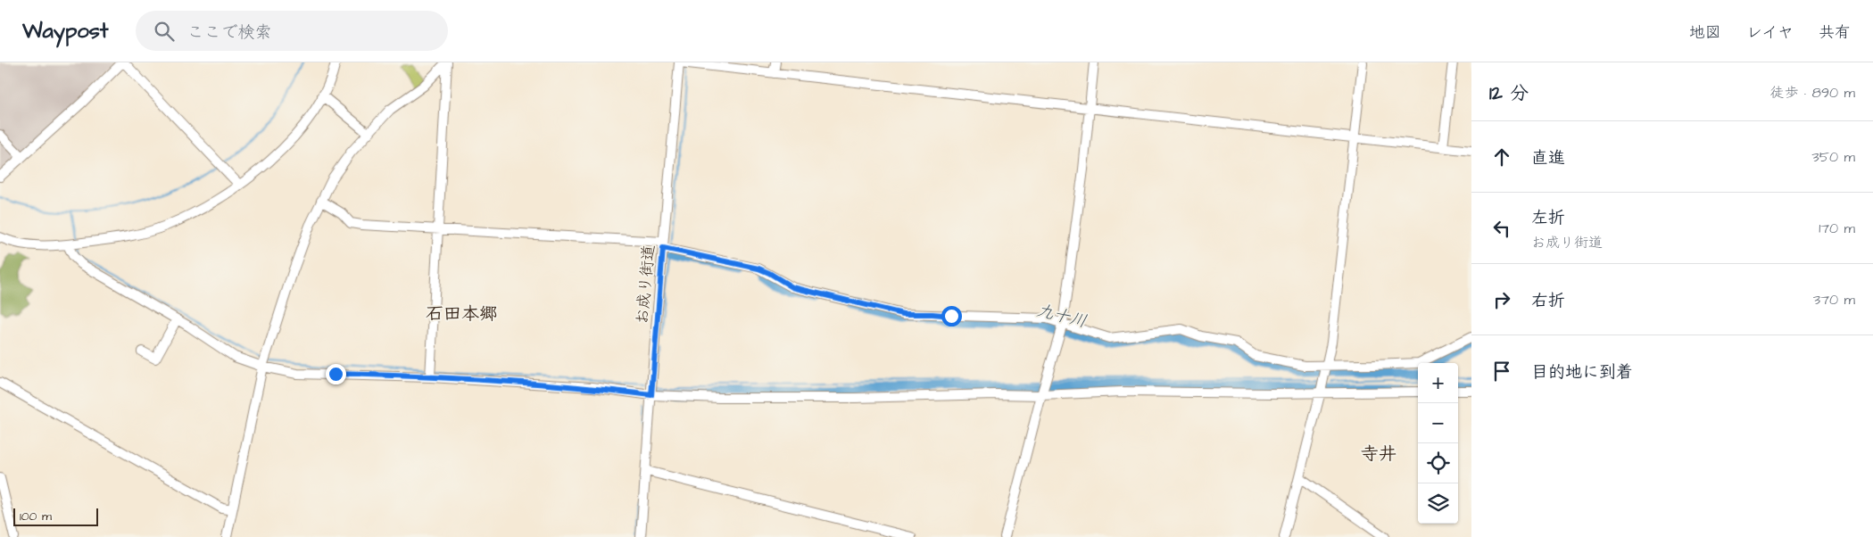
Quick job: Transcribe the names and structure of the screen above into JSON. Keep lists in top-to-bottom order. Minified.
{"streets":{"street":["お成り街道"]},"districts":["石田本郷","寺井"],"water":["九十川"],"scale_bar":"100 m","page":{"header":"Waypost","search":"ここで検索","nav":["地図","レイヤ","共有"],"heading":["12 分","徒歩 · 890 m"],"list":[["直進","350 m"],["左折","お成り街道","170 m"],["右折","370 m"],"目的地に到着"],"map_buttons":["+","−"],"scale":"100 m"}}
